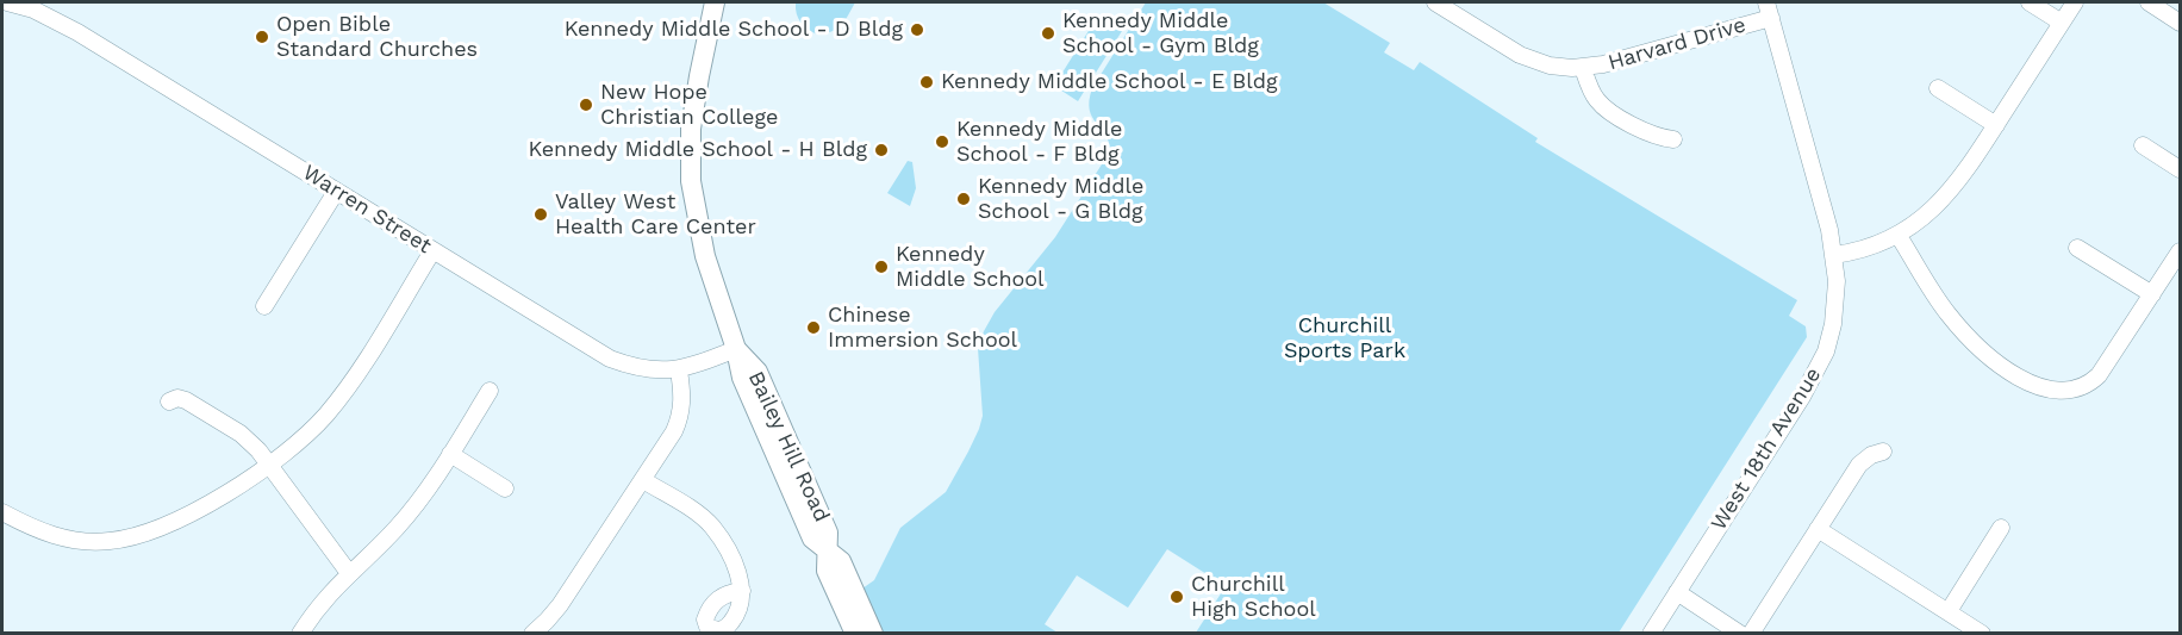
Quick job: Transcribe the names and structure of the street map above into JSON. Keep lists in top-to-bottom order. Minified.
{"streets":{"main road":["Bailey Hill Road"],"street":["Harvard Drive","Warren Street","West 18th Avenue"]},"crossings":[["Harvard Drive","West 18th Avenue"],["Warren Street","Bailey Hill Road"]],"parks":["Churchill Sports Park"],"places":["Kennedy Middle School - D Bldg","Kennedy Middle School - Gym Bldg","Open Bible Standard Churches","Kennedy Middle School - E Bldg","New Hope Christian College","Kennedy Middle School - F Bldg","Kennedy Middle School - H Bldg","Kennedy Middle School - G Bldg","Valley West Health Care Center","Kennedy Middle School","Chinese Immersion School","Churchill High School"]}
